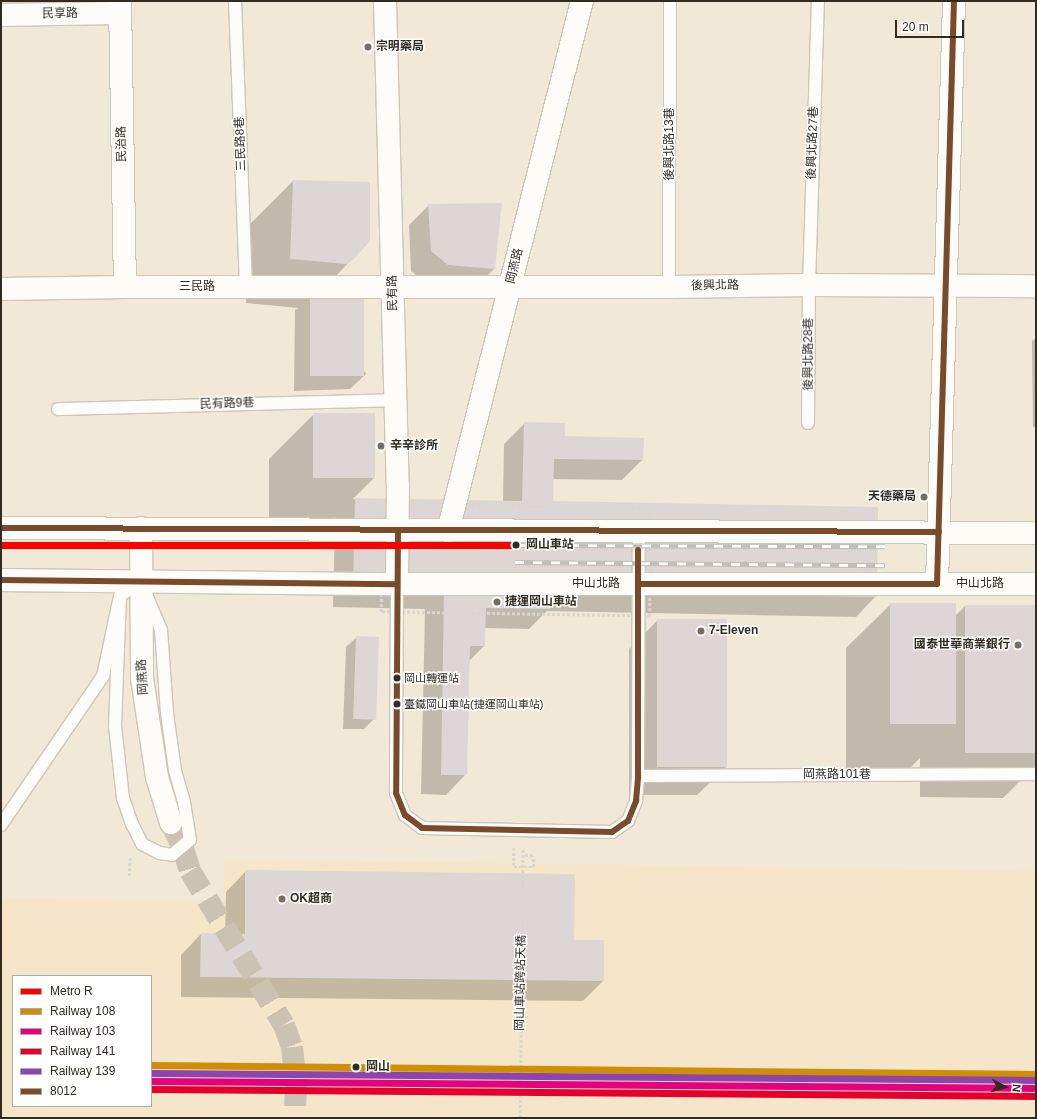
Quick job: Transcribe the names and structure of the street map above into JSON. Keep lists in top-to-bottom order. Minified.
{"streets":{"street":["民享路","民治路","岡燕路","後興北路","三民路","民有路","中山北路"],"lane":["後興北路27巷","三民路8巷","後興北路13巷","後興北路28巷","民有路9巷","岡燕路101巷"],"path":["岡山車站跨站天橋"]},"crossings":[["民享路","民治路"],["後興北路27巷","後興北路"],["後興北路27巷","後興北路28巷"],["民治路","三民路"],["三民路8巷","三民路"],["後興北路13巷","後興北路"],["岡燕路","後興北路"],["岡燕路","中山北路"],["後興北路","三民路"],["後興北路","民有路"],["後興北路","後興北路28巷"],["三民路","民有路"],["民有路","民有路9巷"],["民有路","中山北路"]],"places":["宗明藥局","辛辛診所","天德藥局","岡山車站","捷運岡山車站","7-Eleven","國泰世華商業銀行","岡山轉運站","臺鐵岡山車站(捷運岡山車站)","OK超商","岡山"],"lines":["transit line 8012","metro line R","rail line 108","rail line 139","rail line 103","rail line 141"],"legend":["Metro R","Railway 108","Railway 103","Railway 141","Railway 139","8012"],"scale_bar":"20 m","north":"right"}
